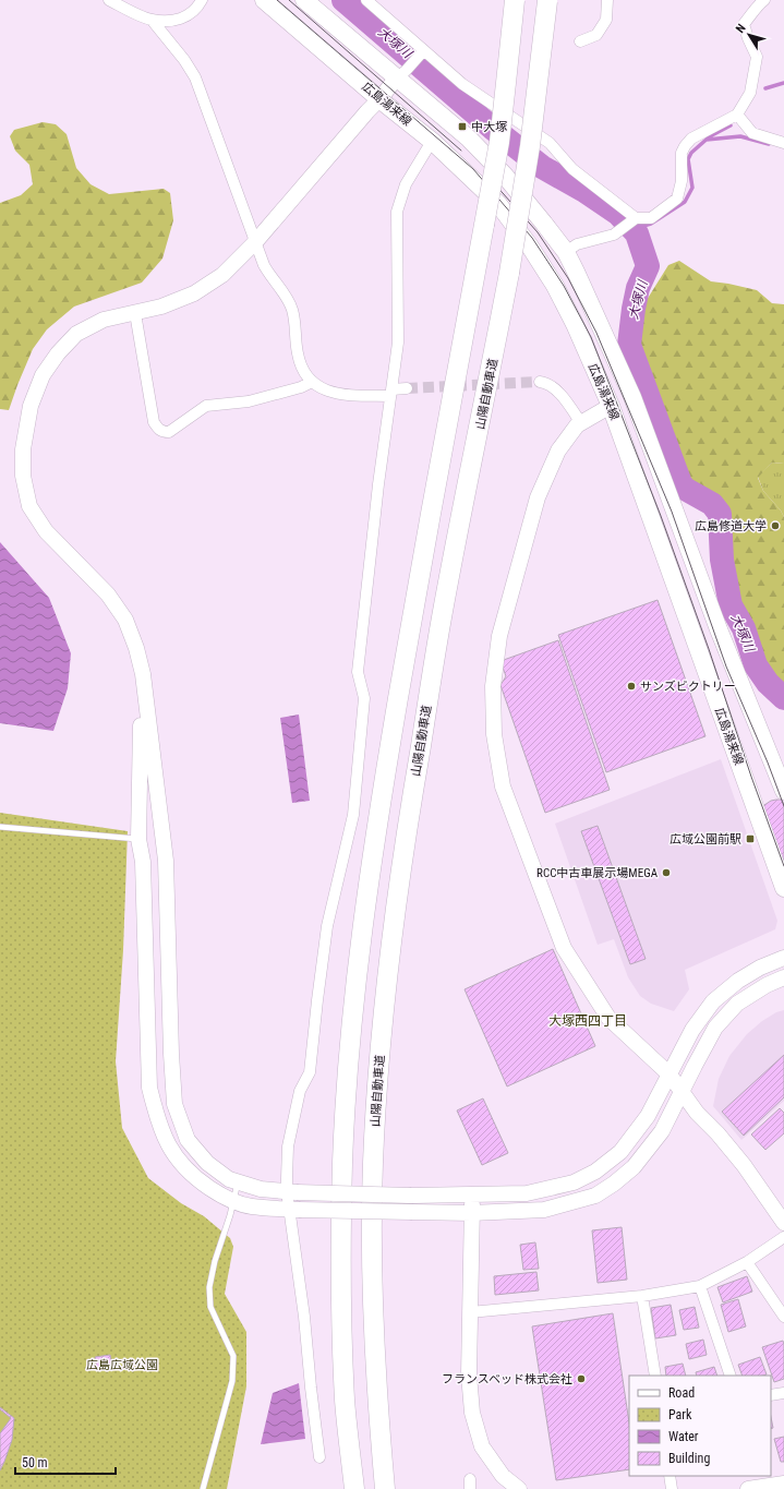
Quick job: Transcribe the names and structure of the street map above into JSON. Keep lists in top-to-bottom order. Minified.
{"streets":{"highway":["山陽自動車道"],"main road":["広島湯来線"]},"districts":["大塚西四丁目"],"water":["大塚川"],"parks":["広島広域公園"],"places":{"transit":["中大塚","広域公園前駅"],"other":["広島修道大学","サンズビクトリー","RCC中古車展示場MEGA","フランスベッド株式会社"]},"legend":["Road","Park","Water","Building"],"scale_bar":"50 m","north":"top left"}
